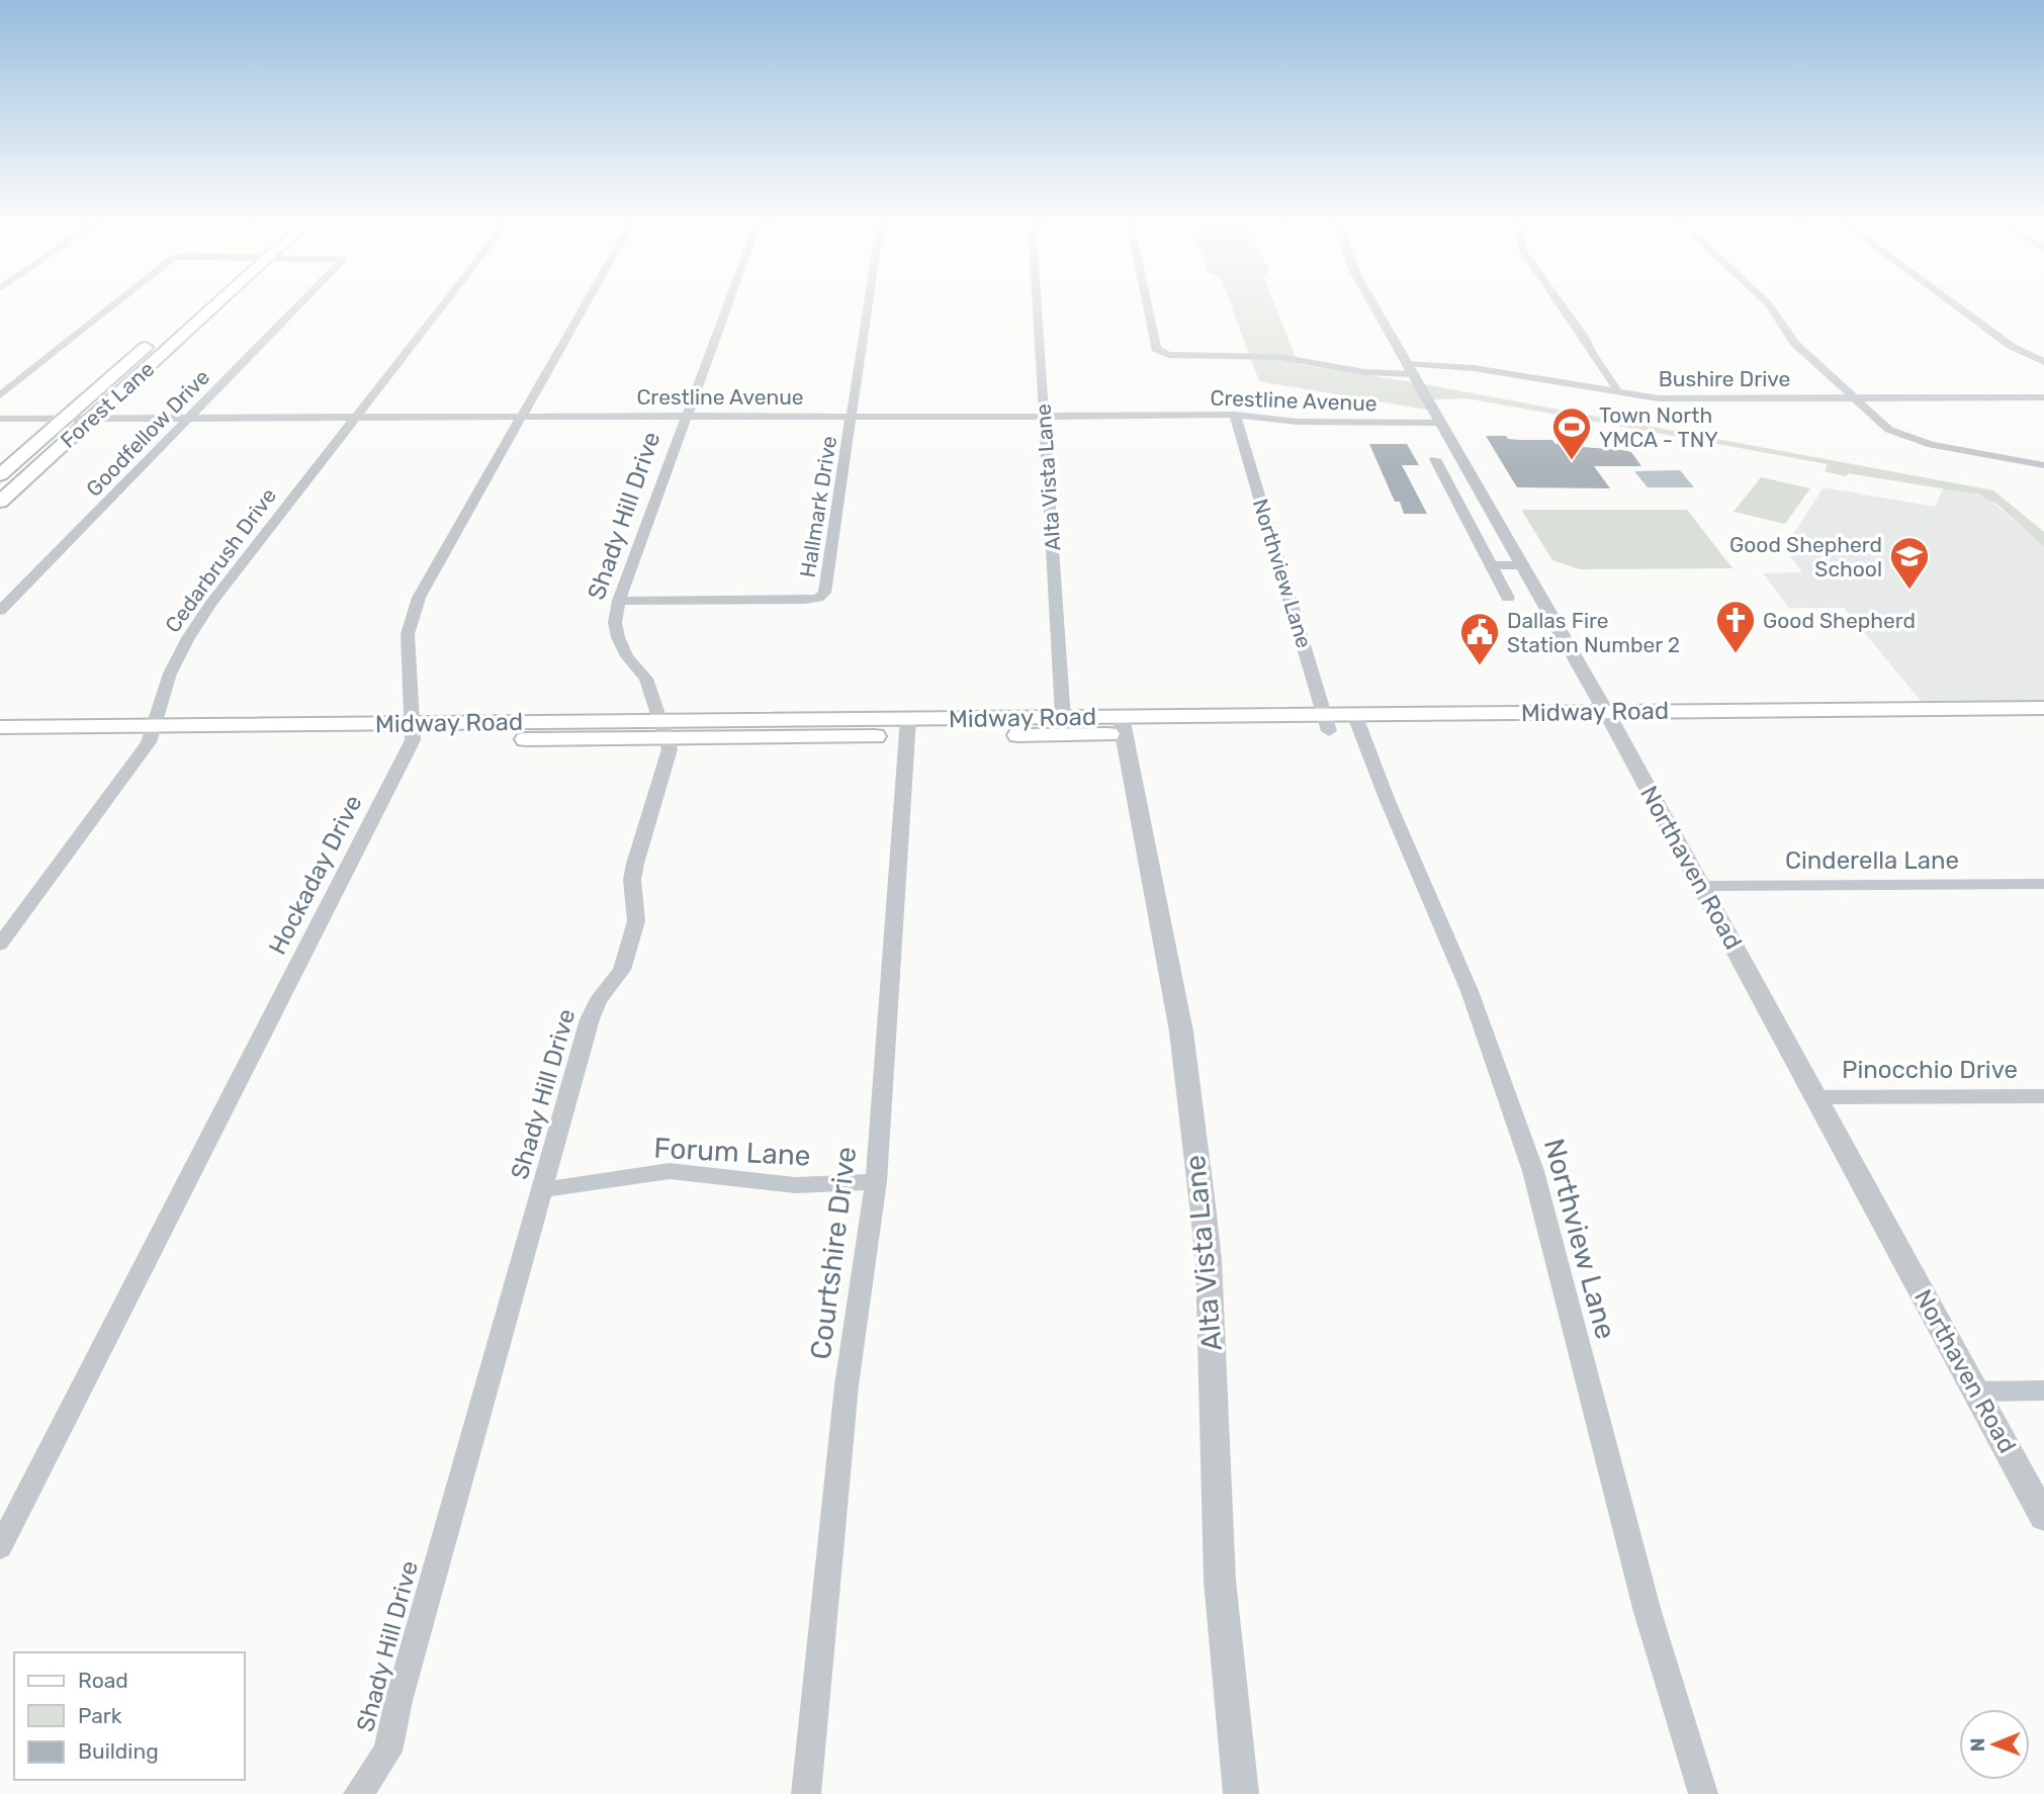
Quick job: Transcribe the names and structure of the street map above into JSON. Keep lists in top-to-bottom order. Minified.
{"streets":{"main road":["Forest Lane","Midway Road"],"street":["Bushire Drive","Crestline Avenue","Goodfellow Drive","Alta Vista Lane","Hallmark Drive","Shady Hill Drive","Cedarbrush Drive","Northview Lane","Cinderella Lane","Northaven Road","Hockaday Drive","Pinocchio Drive","Forum Lane","Courtshire Drive"]},"crossings":[["Bushire Drive","Northaven Road"],["Crestline Avenue","Forest Lane"],["Crestline Avenue","Goodfellow Drive"],["Crestline Avenue","Alta Vista Lane"],["Crestline Avenue","Hallmark Drive"],["Crestline Avenue","Shady Hill Drive"],["Crestline Avenue","Cedarbrush Drive"],["Crestline Avenue","Northview Lane"],["Crestline Avenue","Northaven Road"],["Crestline Avenue","Hockaday Drive"],["Alta Vista Lane","Midway Road"],["Hallmark Drive","Shady Hill Drive"],["Shady Hill Drive","Midway Road"],["Shady Hill Drive","Forum Lane"],["Cedarbrush Drive","Midway Road"],["Northview Lane","Midway Road"],["Midway Road","Northaven Road"],["Midway Road","Hockaday Drive"],["Midway Road","Courtshire Drive"],["Cinderella Lane","Northaven Road"],["Northaven Road","Pinocchio Drive"],["Forum Lane","Courtshire Drive"]],"places":{"sports":["Town North YMCA - TNY"],"school or university":["Good Shepherd School"],"church":["Good Shepherd"],"public building":["Dallas Fire Station Number 2"]},"legend":["Road","Park","Building"],"north":"left"}
